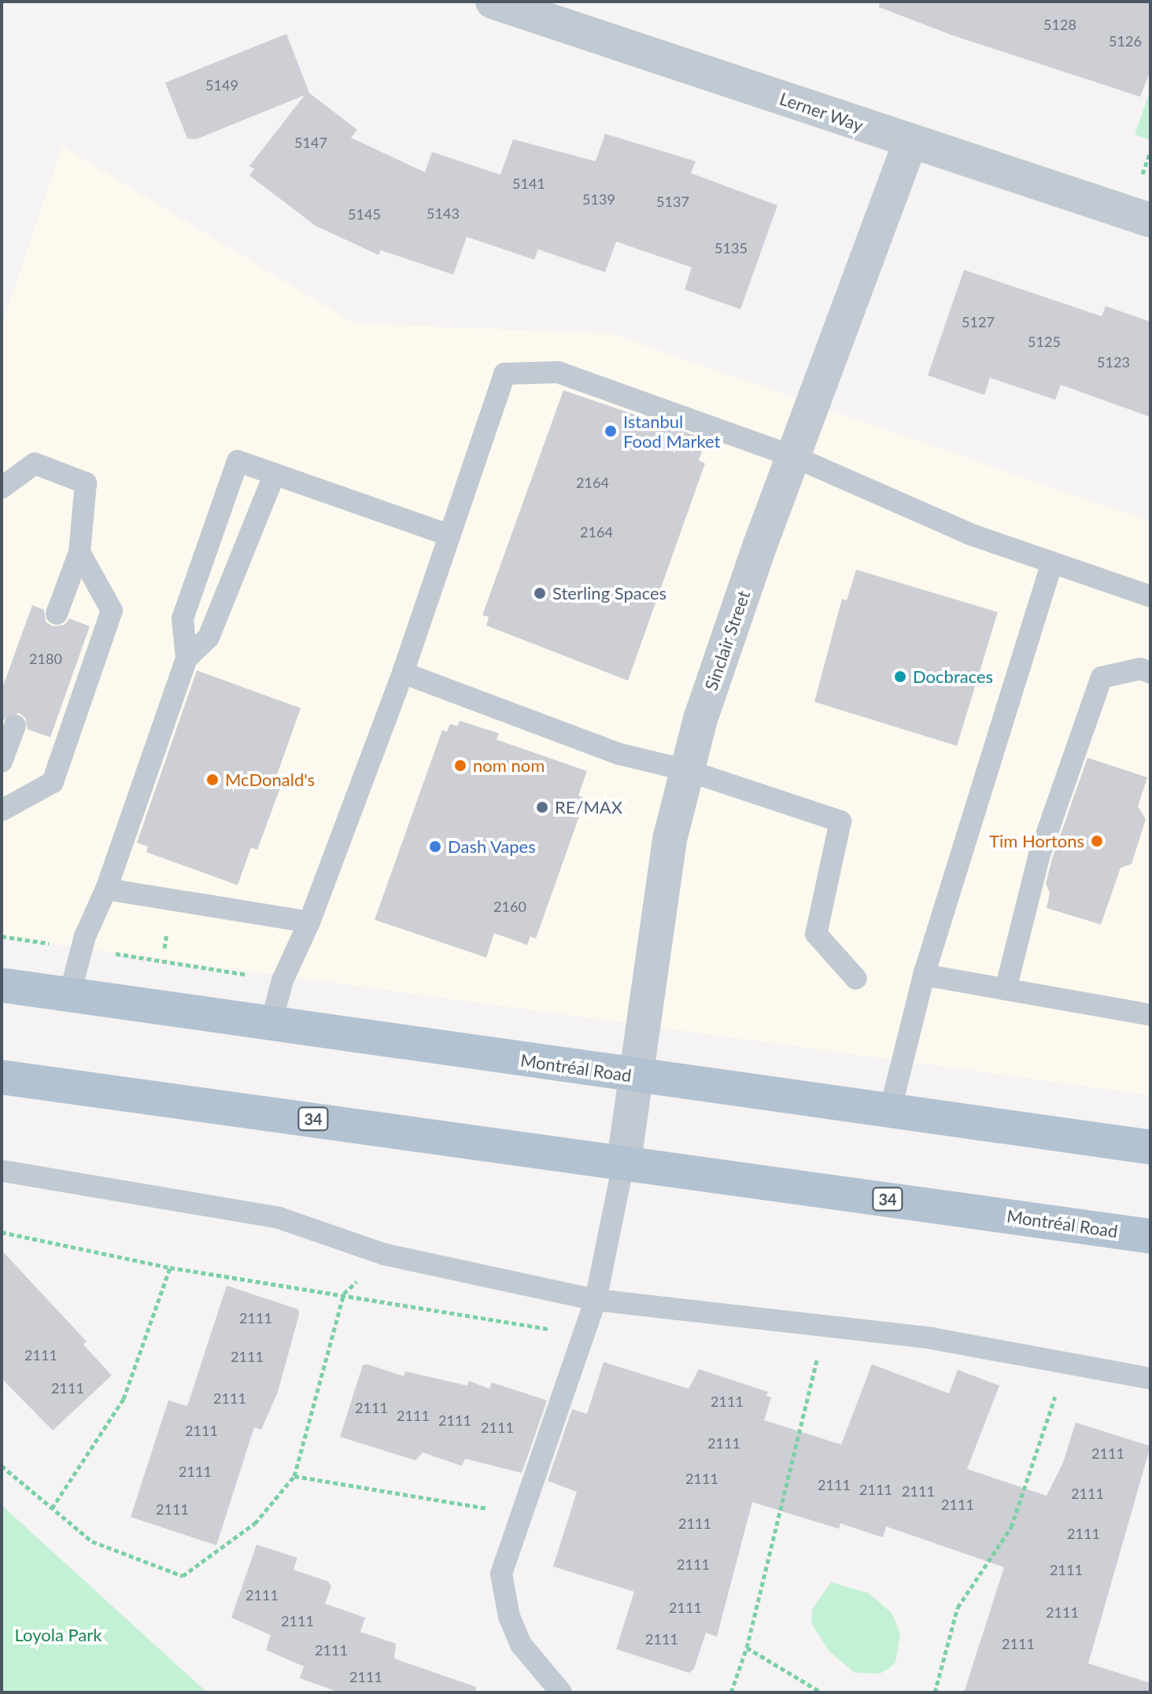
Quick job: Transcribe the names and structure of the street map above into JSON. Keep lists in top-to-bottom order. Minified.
{"streets":{"main road":["Montréal Road","34"],"street":["Lerner Way","Sinclair Street"]},"crossings":[["Lerner Way","Sinclair Street"],["Sinclair Street","Montréal Road"]],"parks":["Loyola Park"],"places":["Istanbul Food Market","Sterling Spaces","Docbraces","nom nom","McDonald's","RE/MAX","Tim Hortons","Dash Vapes"],"house_numbers":["5128","5126","5149","5147","5141","5139","5137","5143","5145","5135","5127","5125","5123","2164","2164","2180","2160","2111","2111","2111","2111","2111","2111","2111","2111","2111","2111","2111","2111","2111","2111","2111","2111","2111","2111","2111","2111","2111","2111","2111","2111","2111","2111","2111","2111","2111","2111","2111","2111","2111"]}
